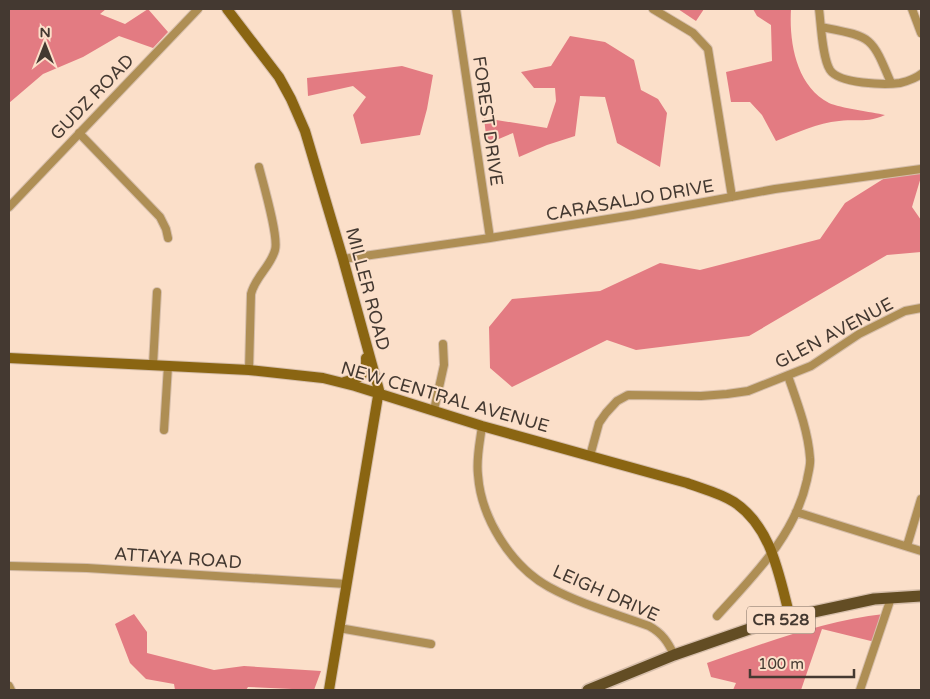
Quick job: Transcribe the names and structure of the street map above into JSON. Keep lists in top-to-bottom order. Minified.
{"streets":{"main road":["CR 528"],"street":["GUDZ ROAD","FOREST DRIVE","CARASALJO DRIVE","MILLER ROAD","GLEN AVENUE","NEW CENTRAL AVENUE","ATTAYA ROAD","LEIGH DRIVE"]},"crossings":[["FOREST DRIVE","CARASALJO DRIVE"],["CARASALJO DRIVE","MILLER ROAD"],["MILLER ROAD","NEW CENTRAL AVENUE"],["MILLER ROAD","ATTAYA ROAD"],["GLEN AVENUE","NEW CENTRAL AVENUE"],["NEW CENTRAL AVENUE","LEIGH DRIVE"],["NEW CENTRAL AVENUE","CR 528"],["LEIGH DRIVE","CR 528"]],"scale_bar":"100 m","north":"top"}
